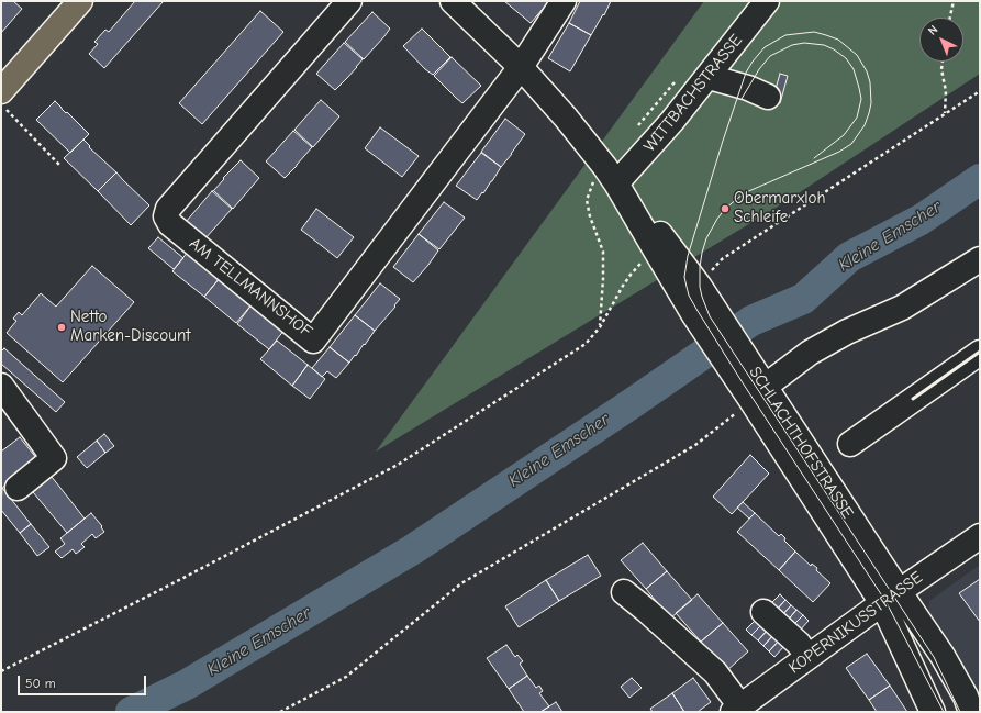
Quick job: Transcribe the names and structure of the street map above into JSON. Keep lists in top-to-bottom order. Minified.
{"streets":{"street":["WITTBACHSTRASSE","AM TELLMANNSHOF","SCHLACHTHOFSTRASSE","KOPERNIKUSSTRASSE"]},"crossings":[["WITTBACHSTRASSE","SCHLACHTHOFSTRASSE"],["AM TELLMANNSHOF","SCHLACHTHOFSTRASSE"],["SCHLACHTHOFSTRASSE","KOPERNIKUSSTRASSE"]],"water":["Kleine Emscher"],"places":["Obermarxloh Schleife","Netto Marken-Discount"],"scale_bar":"50 m","north":"top left"}
